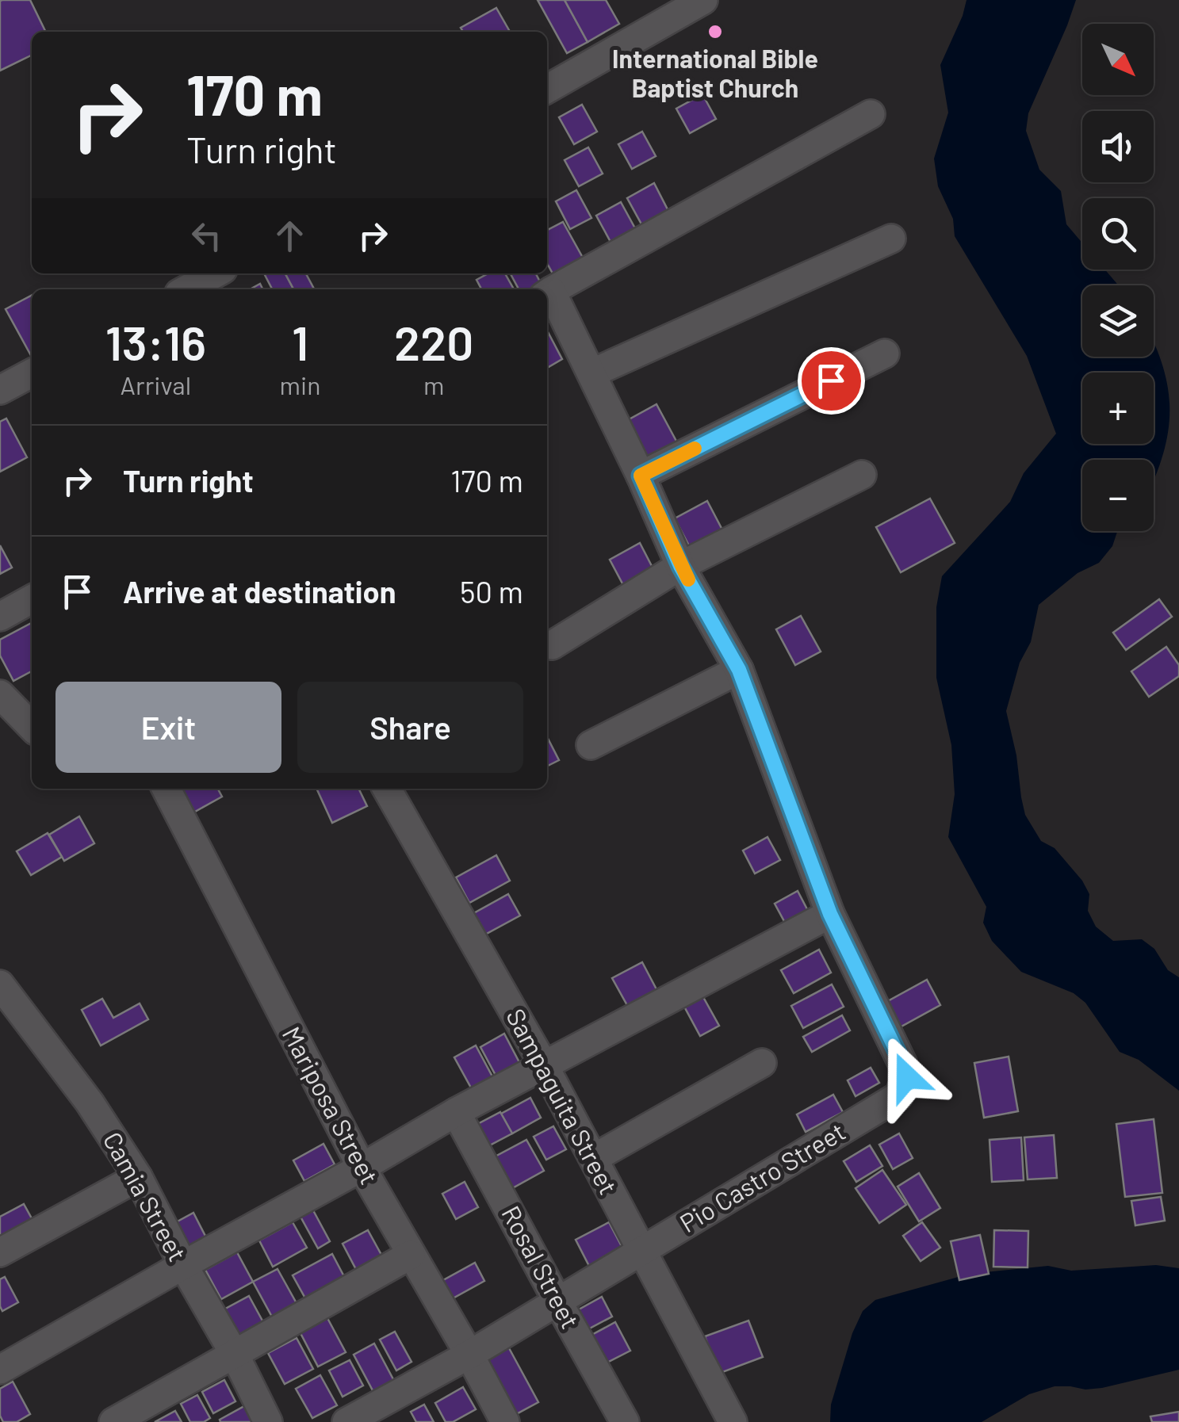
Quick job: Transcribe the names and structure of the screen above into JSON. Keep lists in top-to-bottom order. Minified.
{"streets":{"street":["Sampaguita Street","Mariposa Street","Pio Castro Street","Camia Street","Rosal Street"]},"crossings":[["Sampaguita Street","Pio Castro Street"],["Mariposa Street","Pio Castro Street"],["Pio Castro Street","Rosal Street"]],"places":["International Bible Baptist Church"],"north":"bottom right","page":{"map_buttons":["+","−"],"turn":["170 m","Turn right"],"eta":["13:16","Arrival","1","min","220","m"],"list":[{"name":"Turn right","value":"170 m"},{"name":"Arrive at destination","value":"50 m"}],"buttons":["Exit","Share"]}}
